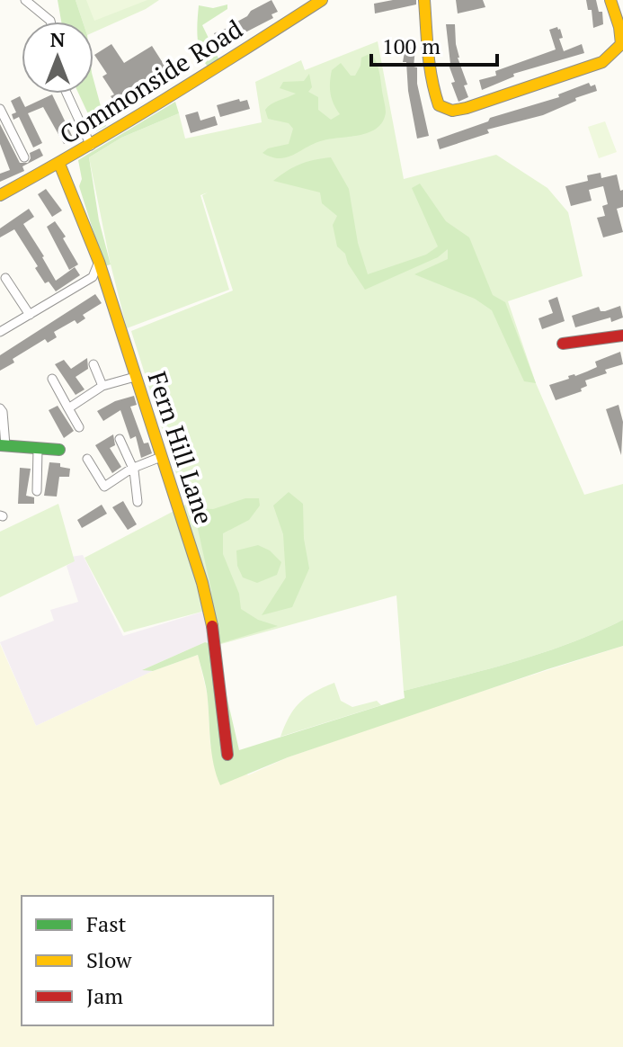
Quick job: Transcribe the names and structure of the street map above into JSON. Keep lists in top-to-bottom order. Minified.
{"streets":{"street":["Commonside Road","Fern Hill Lane"]},"crossings":[["Commonside Road","Fern Hill Lane"]],"legend":["Fast","Slow","Jam"],"scale_bar":"100 m","north":"top"}
